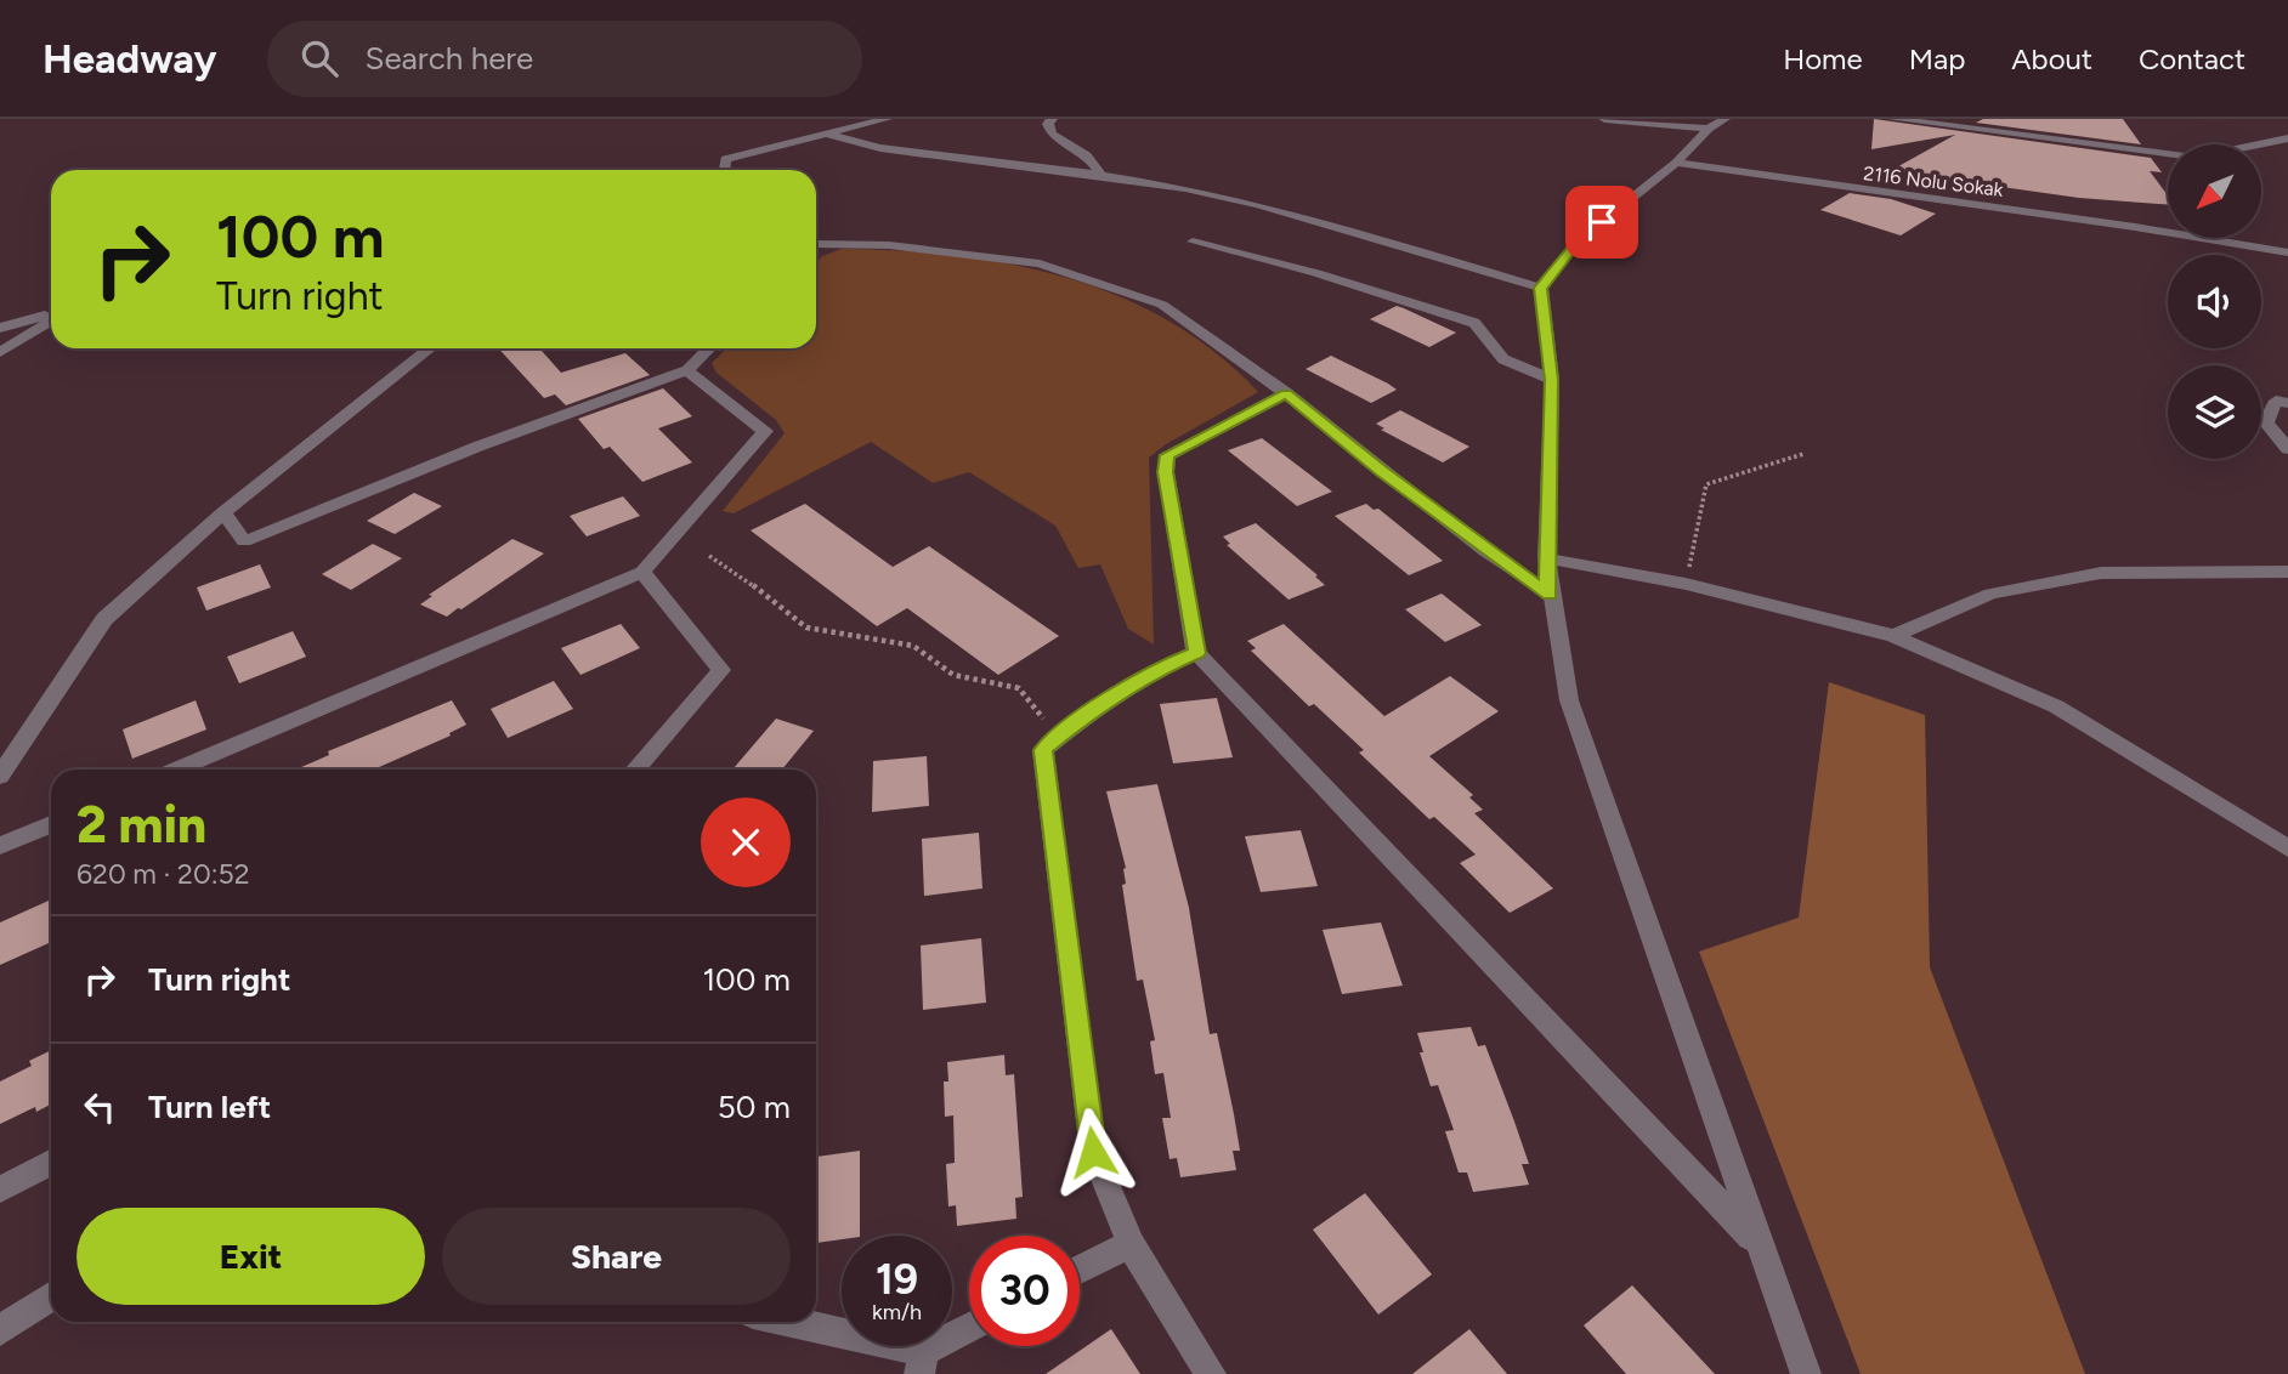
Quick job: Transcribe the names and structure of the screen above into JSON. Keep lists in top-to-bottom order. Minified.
{"streets":{"street":["2116 Nolu Sokak"]},"north":"bottom left","page":{"header":"Headway","search":"Search here","nav":["Home","Map","About","Contact"],"turn":["100 m","Turn right"],"heading":["2 min","620 m · 20:52"],"list":[{"name":"Turn right","value":"100 m"},{"name":"Turn left","value":"50 m"}],"buttons":["Exit","Share"],"speed":"19 km/h","limit":"30"}}
